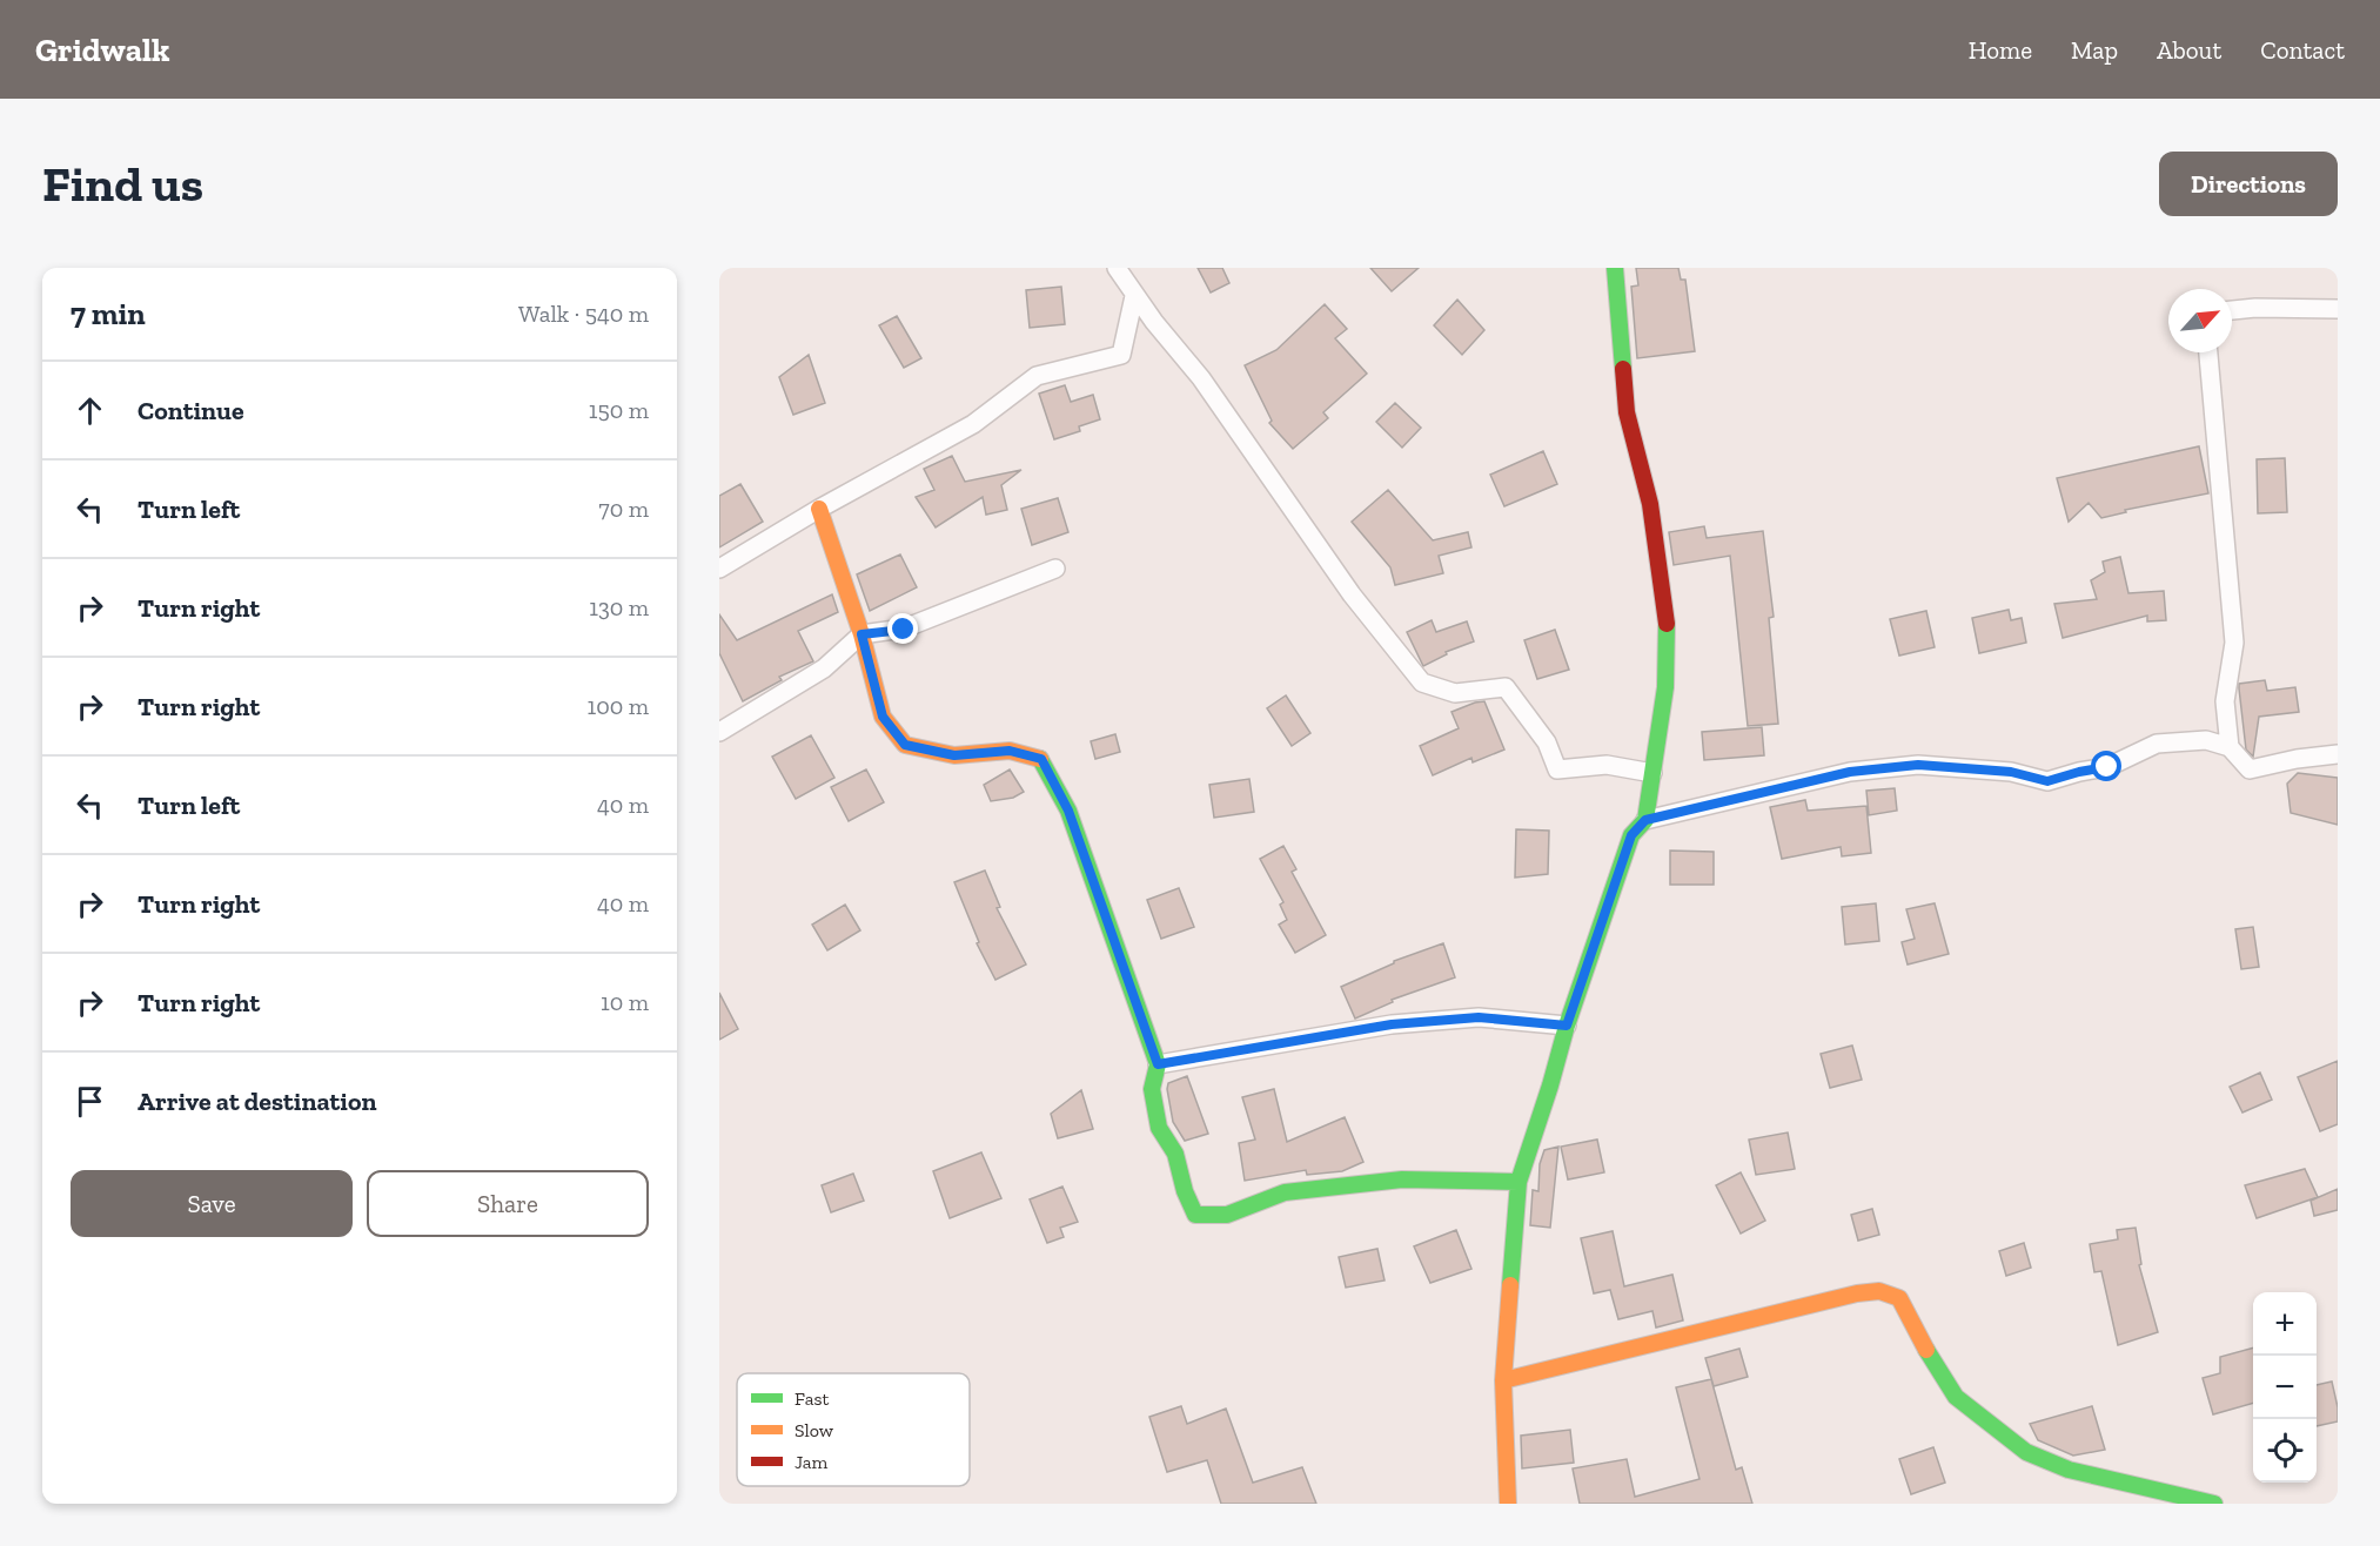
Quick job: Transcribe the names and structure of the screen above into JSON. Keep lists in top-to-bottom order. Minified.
{"legend":["Fast","Slow","Jam"],"north":"top right","page":{"header":"Gridwalk","nav":["Home","Map","About","Contact"],"buttons":["Directions",["Save","Share"]],"title":"Find us","heading":["7 min","Walk · 540 m"],"list":[["Continue","150 m"],["Turn left","70 m"],["Turn right","130 m"],["Turn right","100 m"],["Turn left","40 m"],["Turn right","40 m"],["Turn right","10 m"],"Arrive at destination"],"map_buttons":["+","−"]}}
